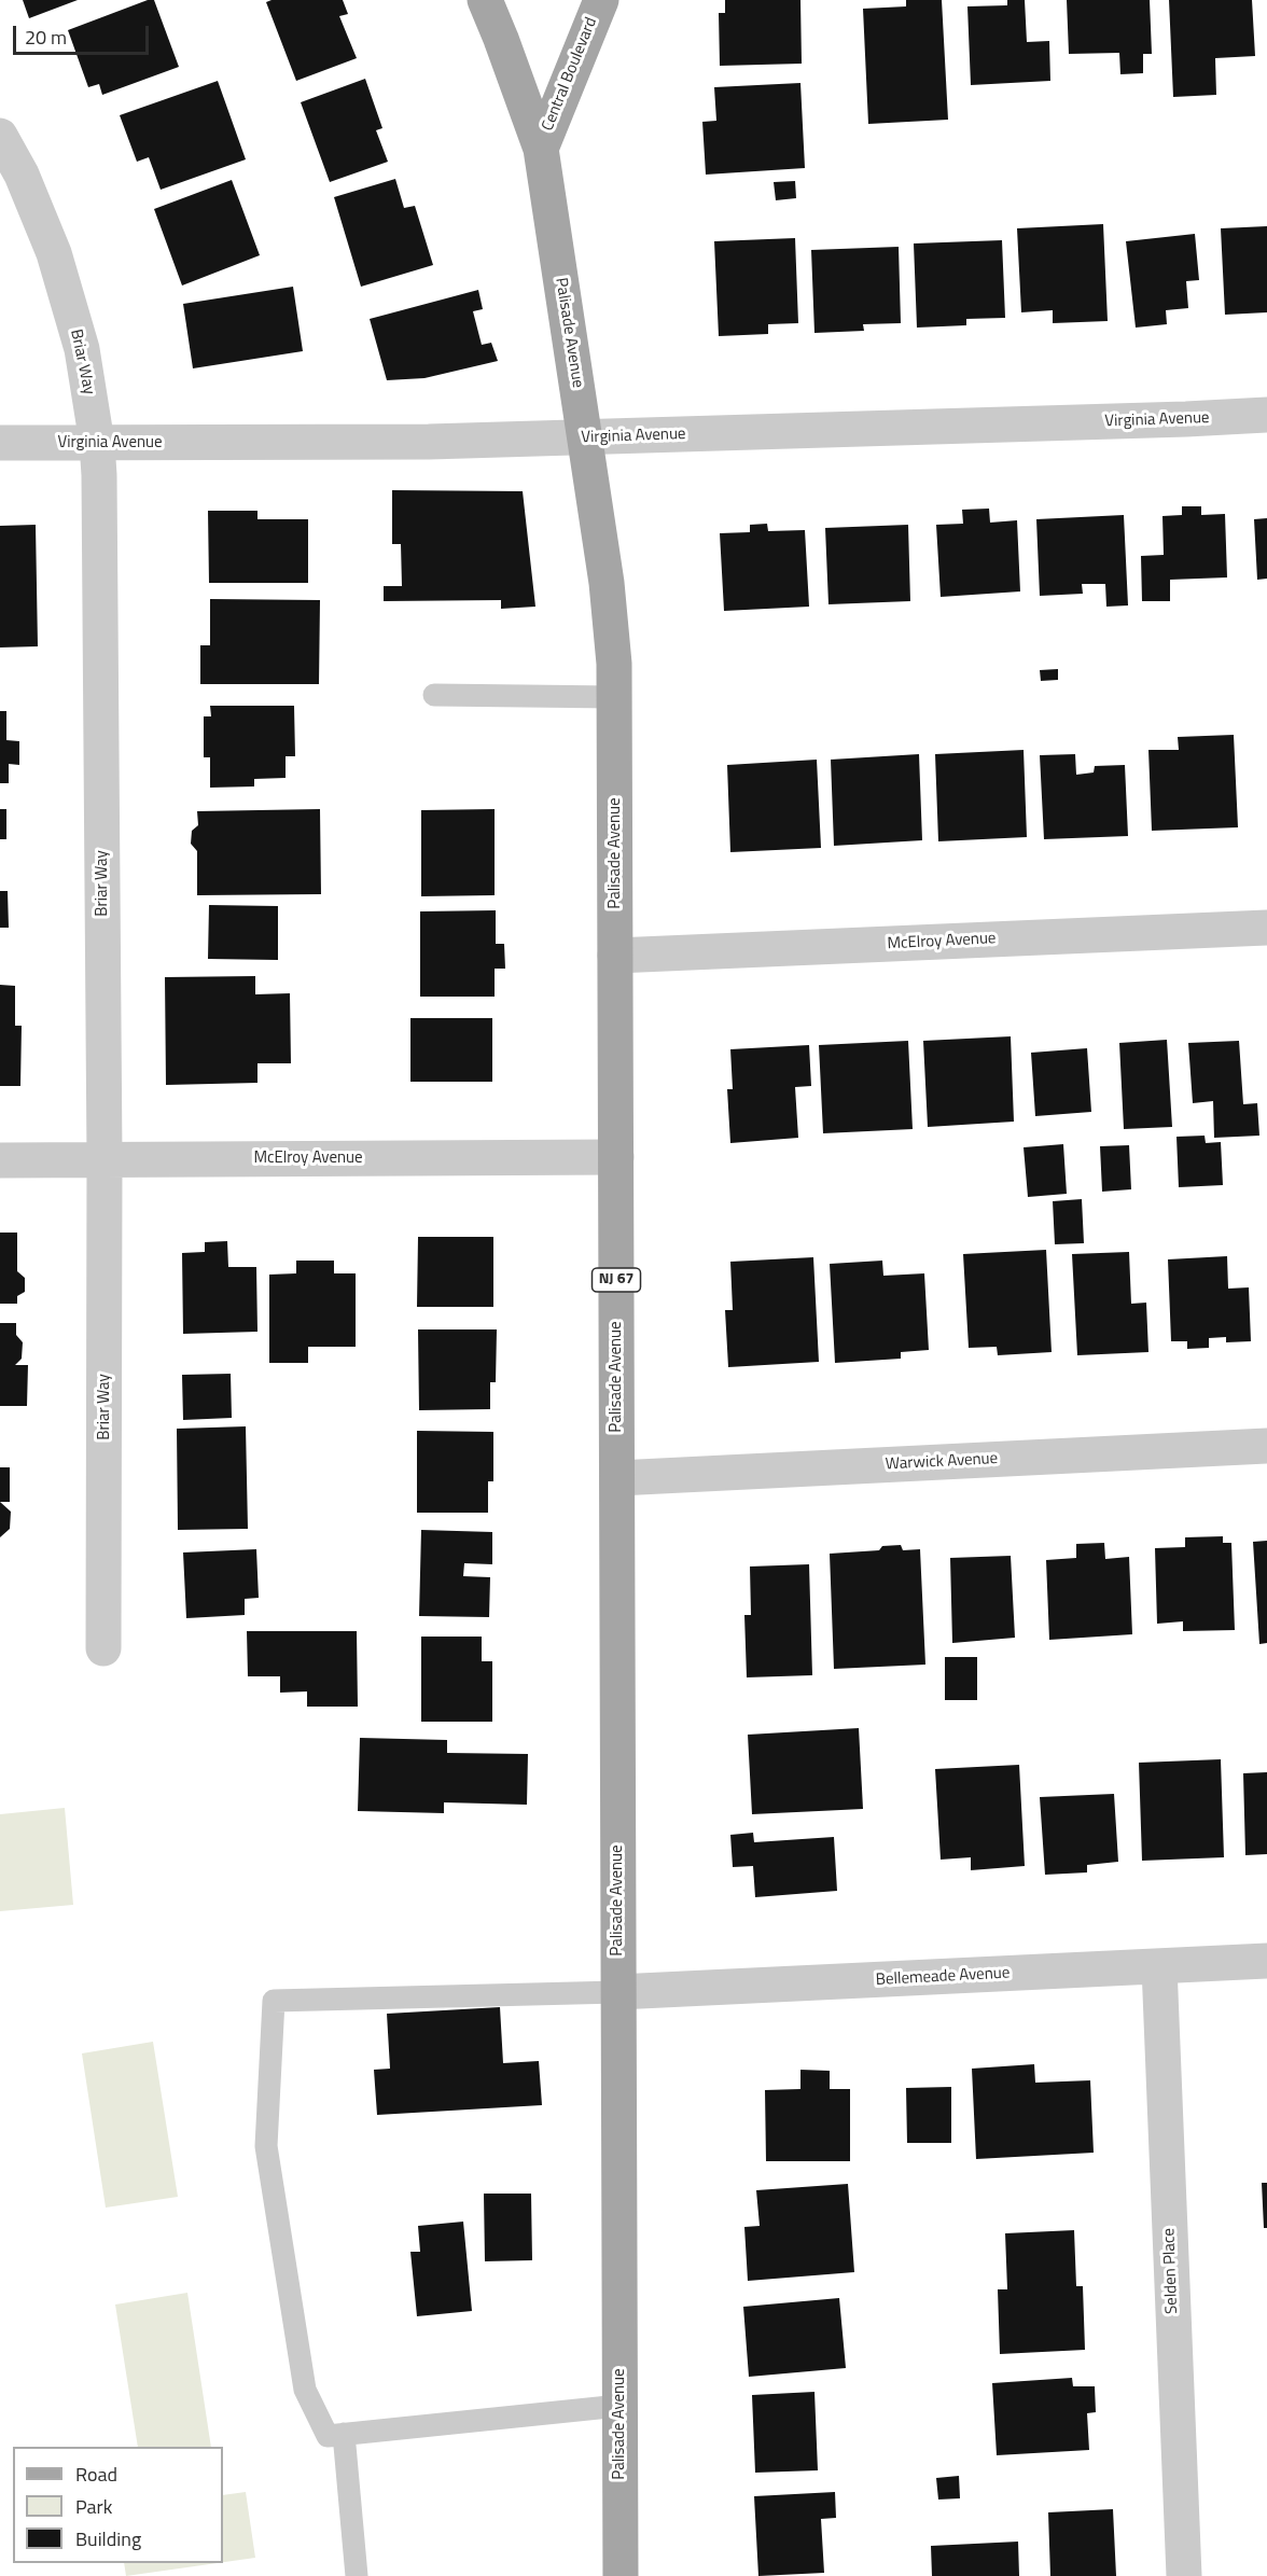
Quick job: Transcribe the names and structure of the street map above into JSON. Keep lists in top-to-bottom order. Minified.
{"streets":{"main road":["Central Boulevard","Palisade Avenue","NJ 67"],"street":["Briar Way","Virginia Avenue","McElroy Avenue","Warwick Avenue","Bellemeade Avenue","Selden Place"]},"crossings":[["Central Boulevard","Palisade Avenue"],["Palisade Avenue","Virginia Avenue"],["Palisade Avenue","McElroy Avenue"],["Palisade Avenue","Warwick Avenue"],["Palisade Avenue","Bellemeade Avenue"],["Briar Way","Virginia Avenue"],["Briar Way","McElroy Avenue"],["Bellemeade Avenue","Selden Place"]],"legend":["Road","Park","Building"],"scale_bar":"20 m"}
